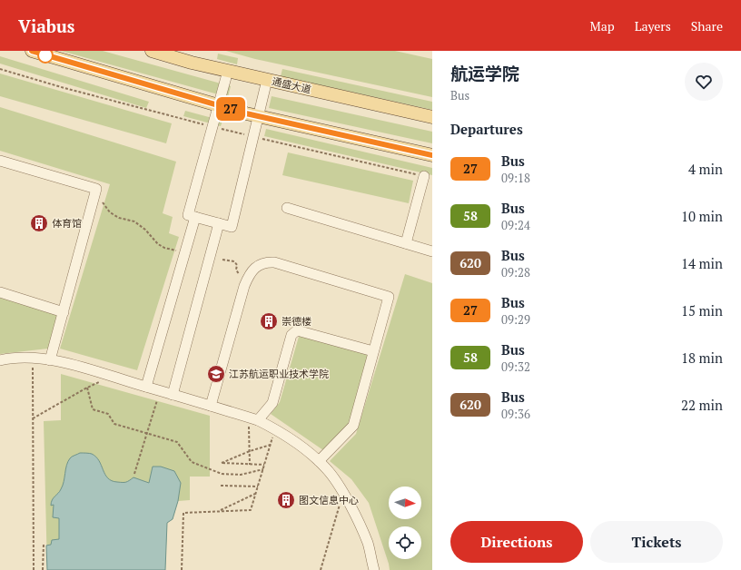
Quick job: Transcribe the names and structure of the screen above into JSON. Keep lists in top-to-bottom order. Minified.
{"streets":{"main road":["通盛大道"]},"places":{"building":["体育馆","崇德楼","图文信息中心"],"school or university":["江苏航运职业技术学院"]},"lines":["bus line 27"],"north":"right","page":{"header":"Viabus","nav":["Map","Layers","Share"],"on_map":"27","heading":[["航运学院","Bus"],"Departures"],"list":[{"mark":"27","name":"Bus","note":"09:18","value":"4 min"},{"mark":"58","name":"Bus","note":"09:24","value":"10 min"},{"mark":"620","name":"Bus","note":"09:28","value":"14 min"},{"mark":"27","name":"Bus","note":"09:29","value":"15 min"},{"mark":"58","name":"Bus","note":"09:32","value":"18 min"},{"mark":"620","name":"Bus","note":"09:36","value":"22 min"}],"buttons":["Directions","Tickets"]}}
